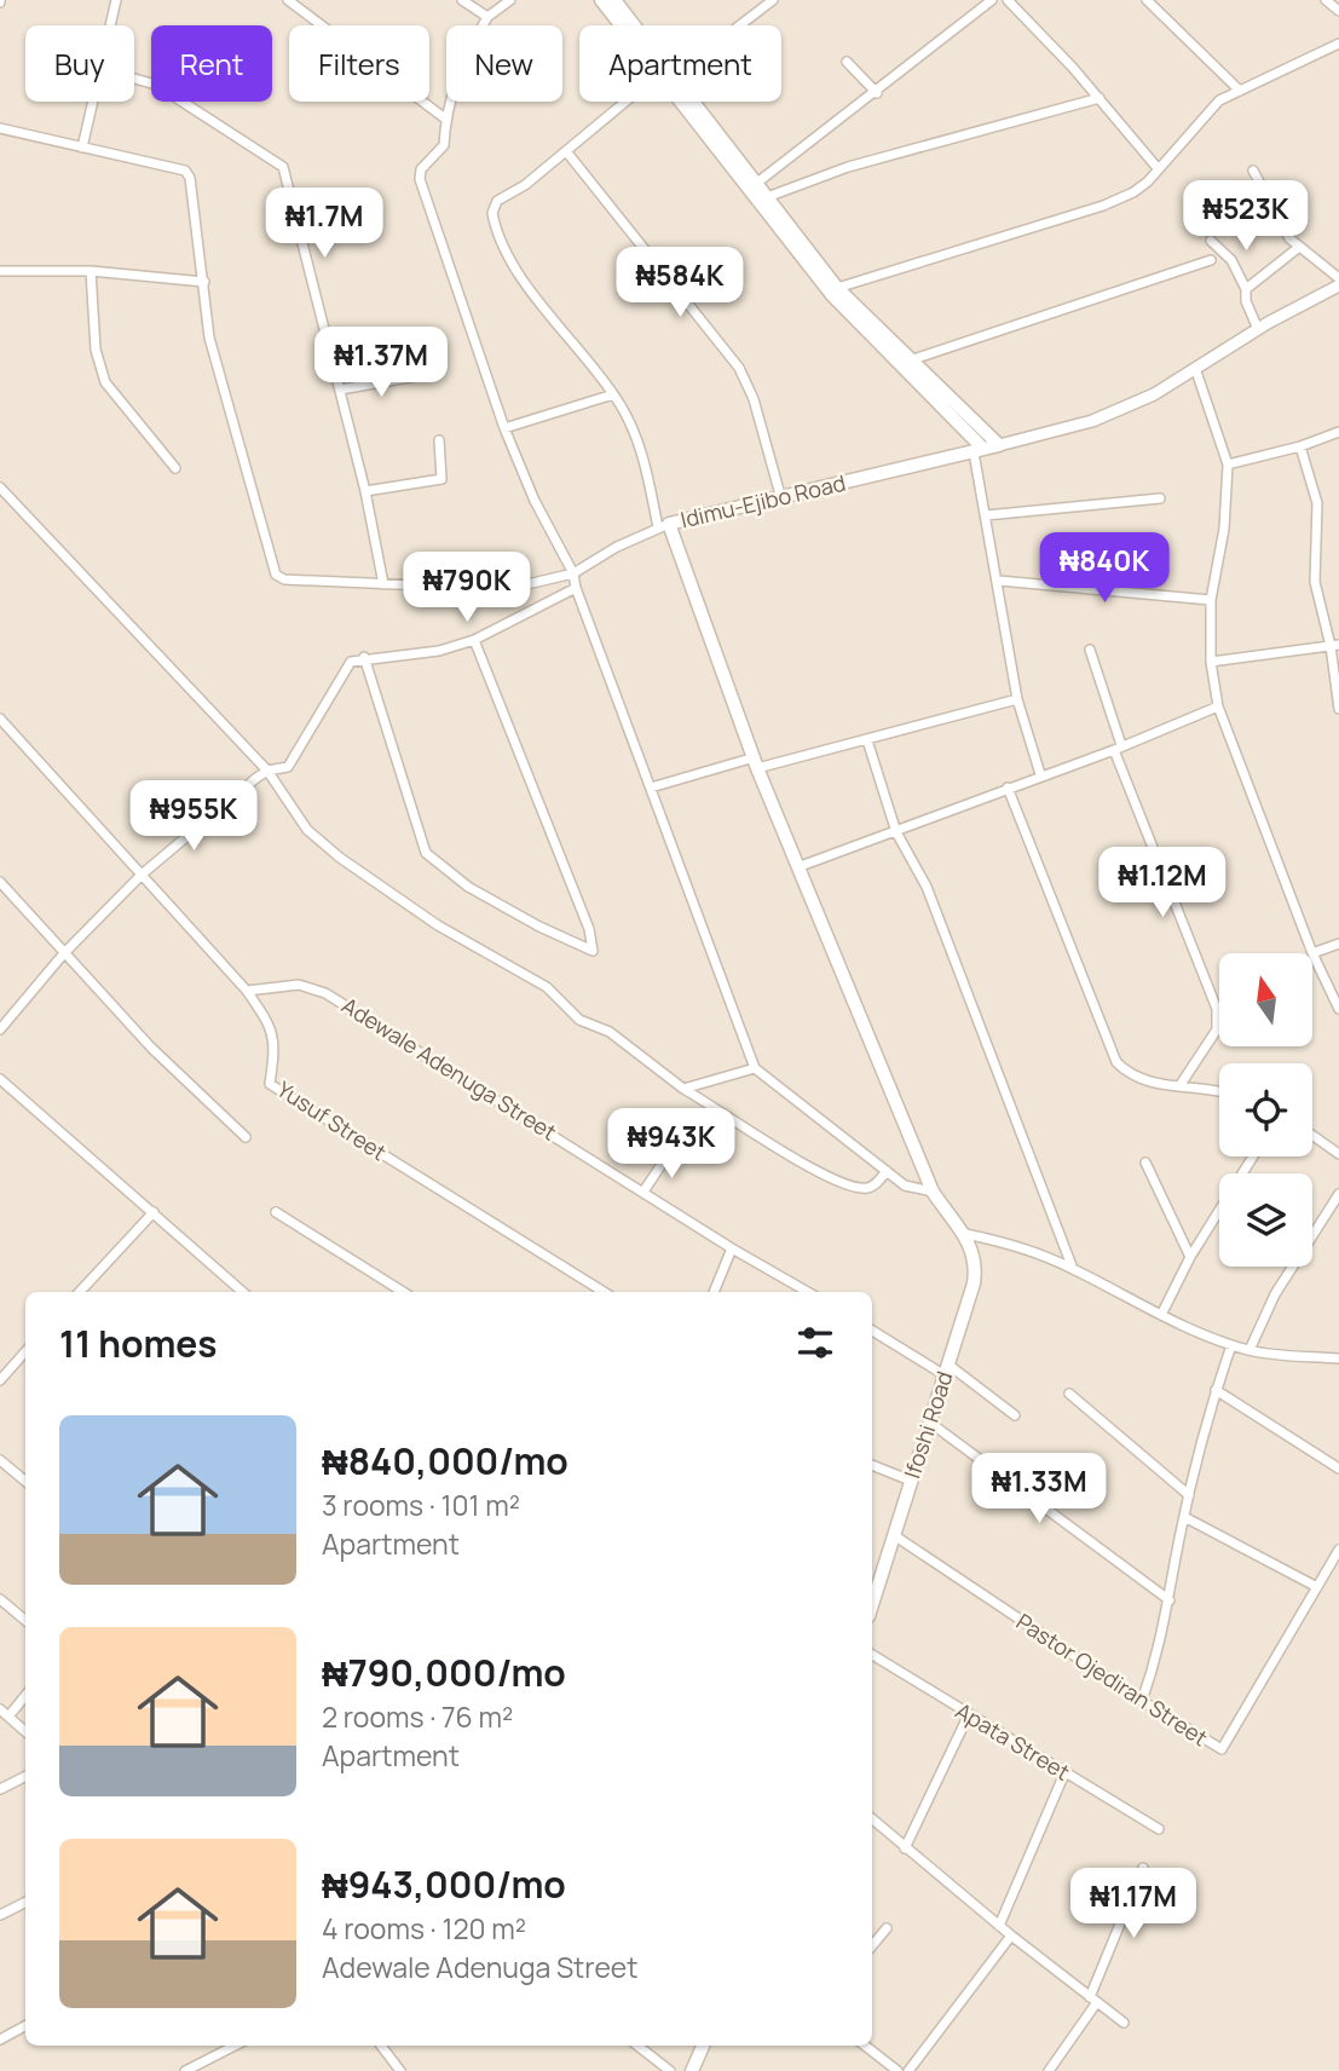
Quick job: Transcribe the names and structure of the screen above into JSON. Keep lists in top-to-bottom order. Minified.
{"streets":{"main road":["Idimu-Ejibo Road","Ifoshi Road"],"street":["Adewale Adenuga Street","Yusuf Street","Pastor Ojediran Street","Apata Street"]},"crossings":[["Idimu-Ejibo Road","Ifoshi Road"],["Adewale Adenuga Street","Yusuf Street"],["Ifoshi Road","Pastor Ojediran Street"]],"north":"top","page":{"chip":["Buy","Rent","Filters","New","Apartment"],"price":["₦523K","₦1.7M","₦584K","₦1.37M","₦840K","₦790K","₦955K","₦1.12M","₦943K","₦1.33M","₦1.17M"],"heading":"11 homes","list":[{"name":"₦840,000/mo","note":"3 rooms · 101 m² · Apartment"},{"name":"₦790,000/mo","note":"2 rooms · 76 m² · Apartment"},{"name":"₦943,000/mo","note":"4 rooms · 120 m² · Adewale Adenuga Street"}]}}
